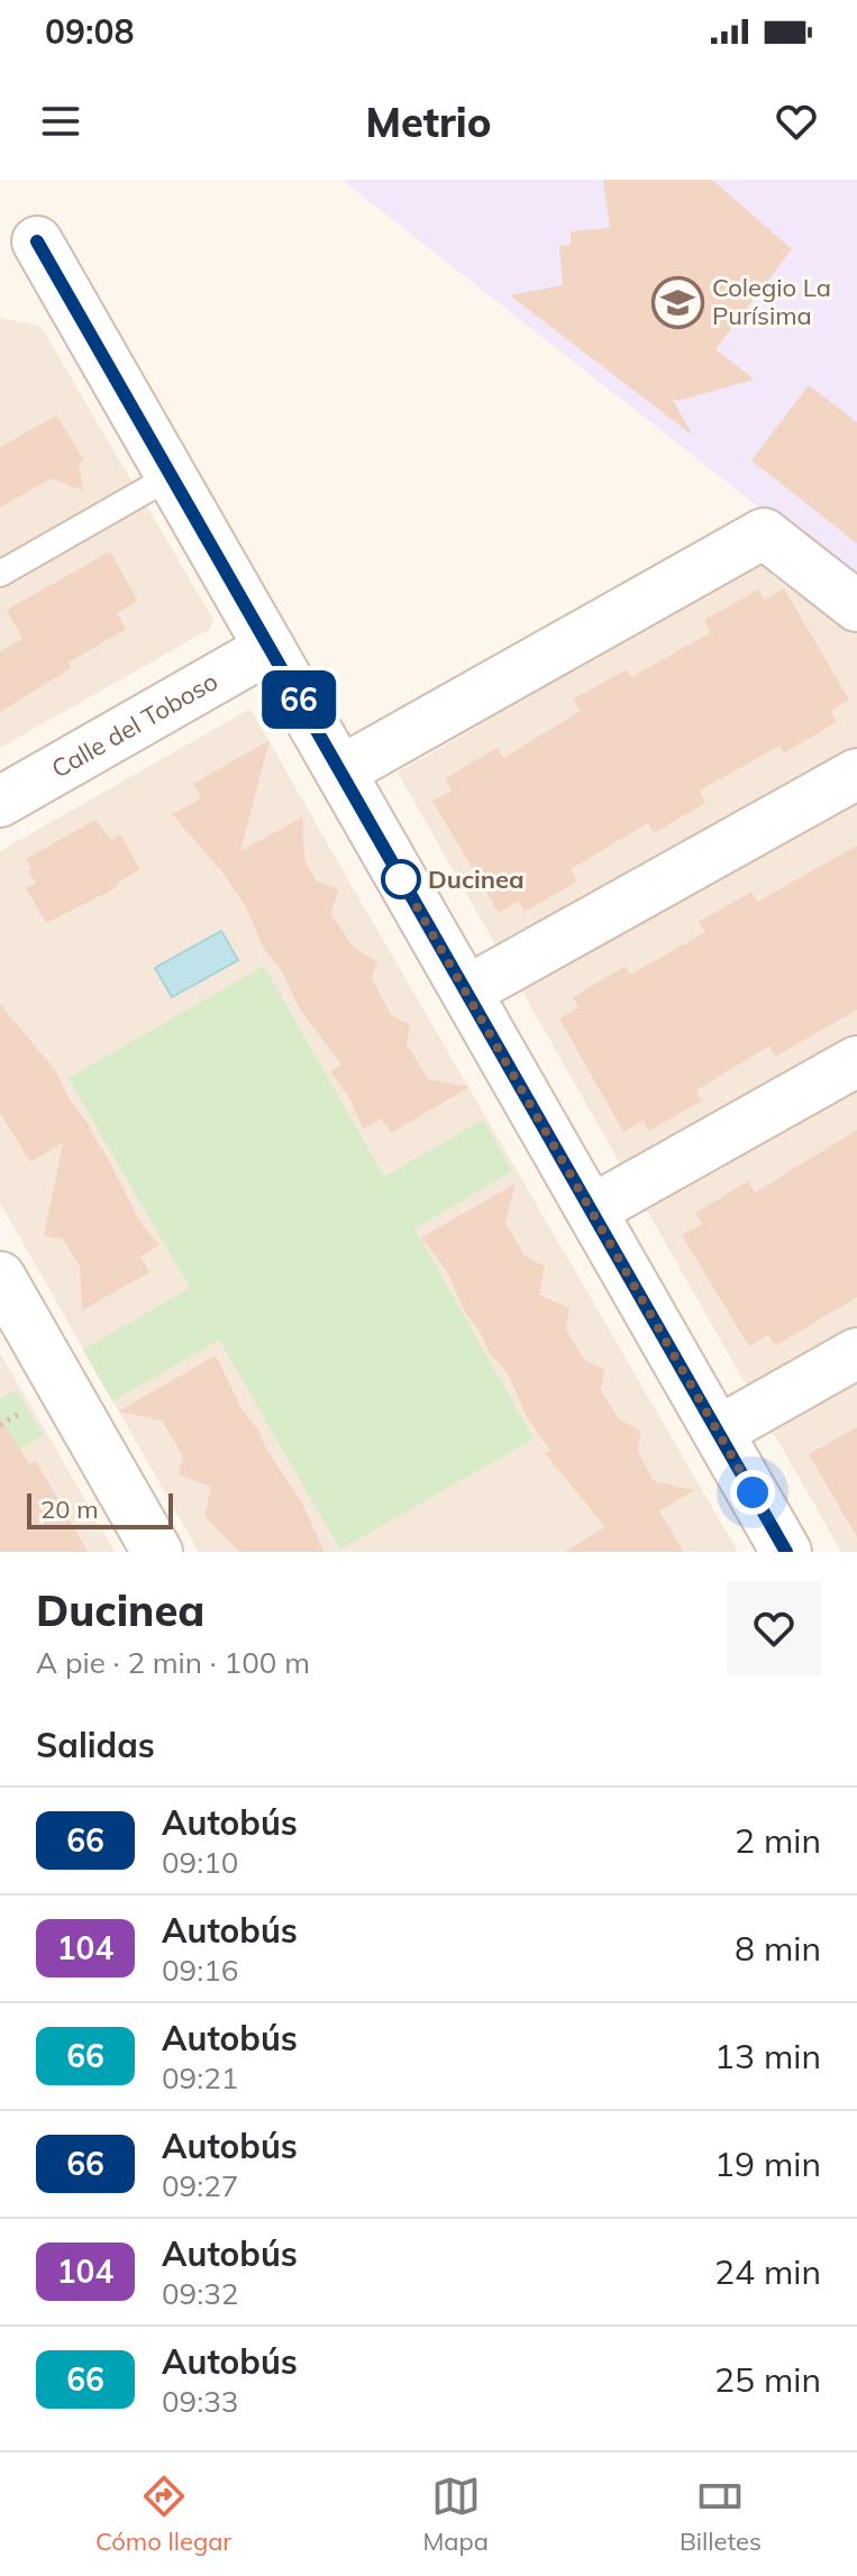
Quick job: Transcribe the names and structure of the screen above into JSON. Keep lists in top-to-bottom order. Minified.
{"streets":{"street":["Calle del Toboso"]},"places":{"school or university":["Colegio La Purísima"],"other":["Ducinea"]},"lines":["bus line 66"],"scale_bar":"20 m","page":{"status":"09:08","header":"Metrio","on_map":"66","scale":"20 m","heading":[["Ducinea","A pie · 2 min · 100 m"],"Salidas"],"list":[{"mark":"66","name":"Autobús","note":"09:10","value":"2 min"},{"mark":"104","name":"Autobús","note":"09:16","value":"8 min"},{"mark":"66","name":"Autobús","note":"09:21","value":"13 min"},{"mark":"66","name":"Autobús","note":"09:27","value":"19 min"},{"mark":"104","name":"Autobús","note":"09:32","value":"24 min"},{"mark":"66","name":"Autobús","note":"09:33","value":"25 min"}],"tabs":["Cómo llegar","Mapa","Billetes"]}}
